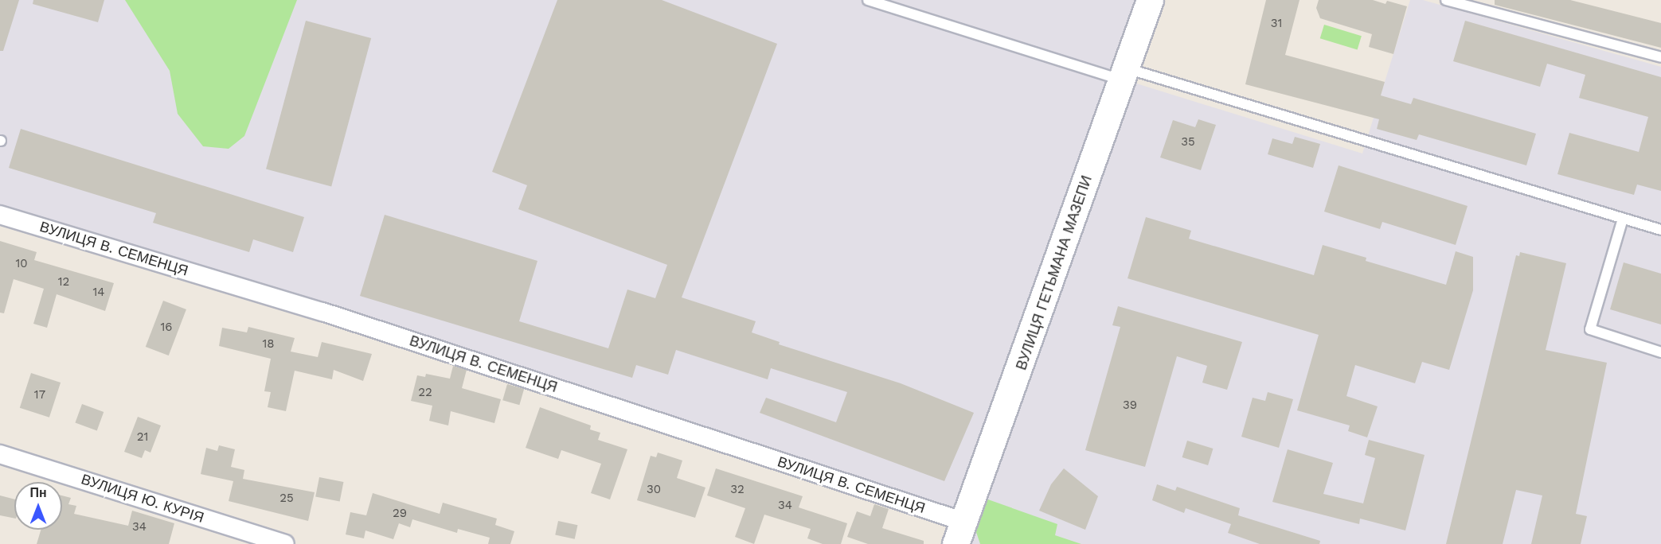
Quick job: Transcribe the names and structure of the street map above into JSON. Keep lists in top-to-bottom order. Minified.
{"streets":{"street":["ВУЛИЦЯ В. СЕМЕНЦЯ","ВУЛИЦЯ ГЕТЬМАНА МАЗЕПИ","ВУЛИЦЯ Ю. КУРІЯ"]},"crossings":[["ВУЛИЦЯ В. СЕМЕНЦЯ","ВУЛИЦЯ ГЕТЬМАНА МАЗЕПИ"]],"house_numbers":["31","35","10","12","14","16","18","22","17","39","21","30","32","25","34","29","34"],"north":"top"}
